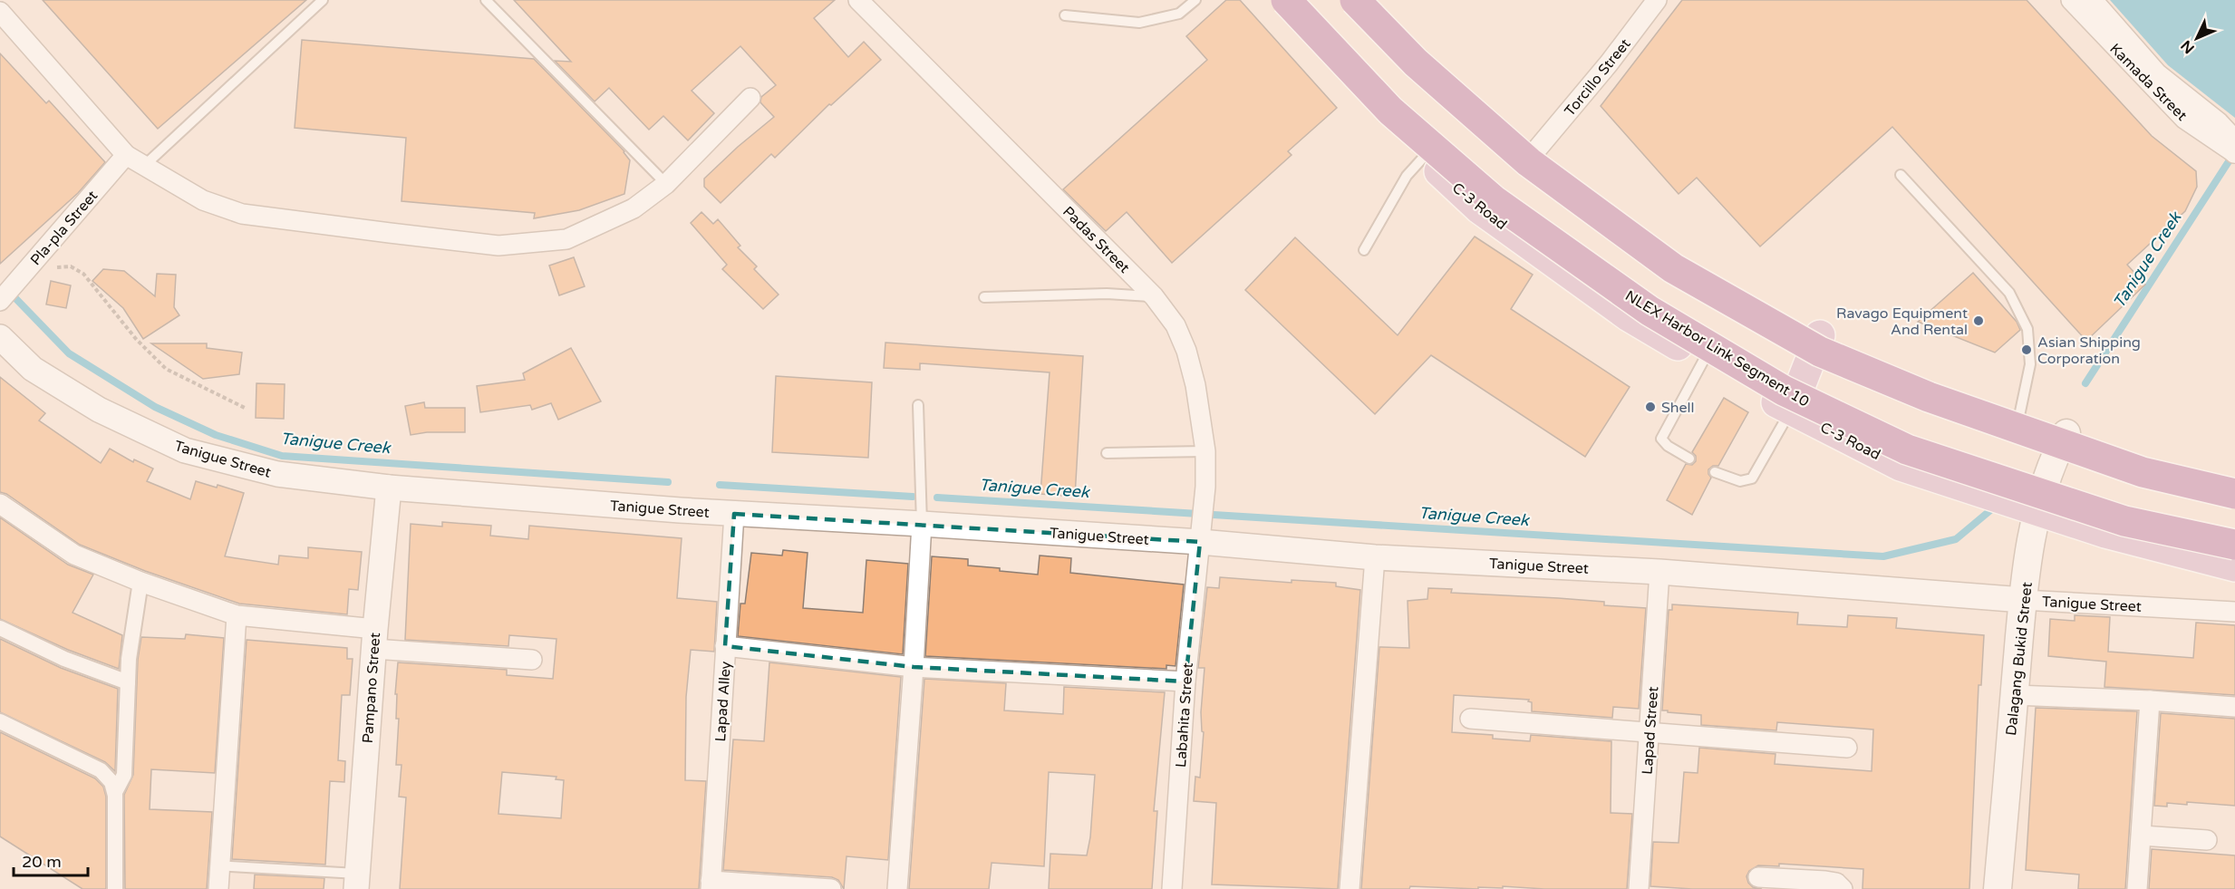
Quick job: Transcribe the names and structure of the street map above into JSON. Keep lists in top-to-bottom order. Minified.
{"streets":{"highway":["NLEX Harbor Link Segment 10"],"main road":["C-3 Road","Dalagang Bukid Street"],"street":["Torcillo Street","Kamada Street","Pla-pla Street","Padas Street","Tanigue Street","Pampano Street","Lapad Alley","Labahita Street","Lapad Street"]},"crossings":[["C-3 Road","Dalagang Bukid Street"],["Padas Street","Tanigue Street"],["Padas Street","Labahita Street"],["Tanigue Street","Dalagang Bukid Street"],["Tanigue Street","Pampano Street"],["Tanigue Street","Lapad Alley"],["Tanigue Street","Labahita Street"],["Tanigue Street","Lapad Street"]],"water":["Tanigue Creek"],"places":["Ravago Equipment And Rental","Asian Shipping Corporation","Shell"],"scale_bar":"20 m","north":"bottom left"}
